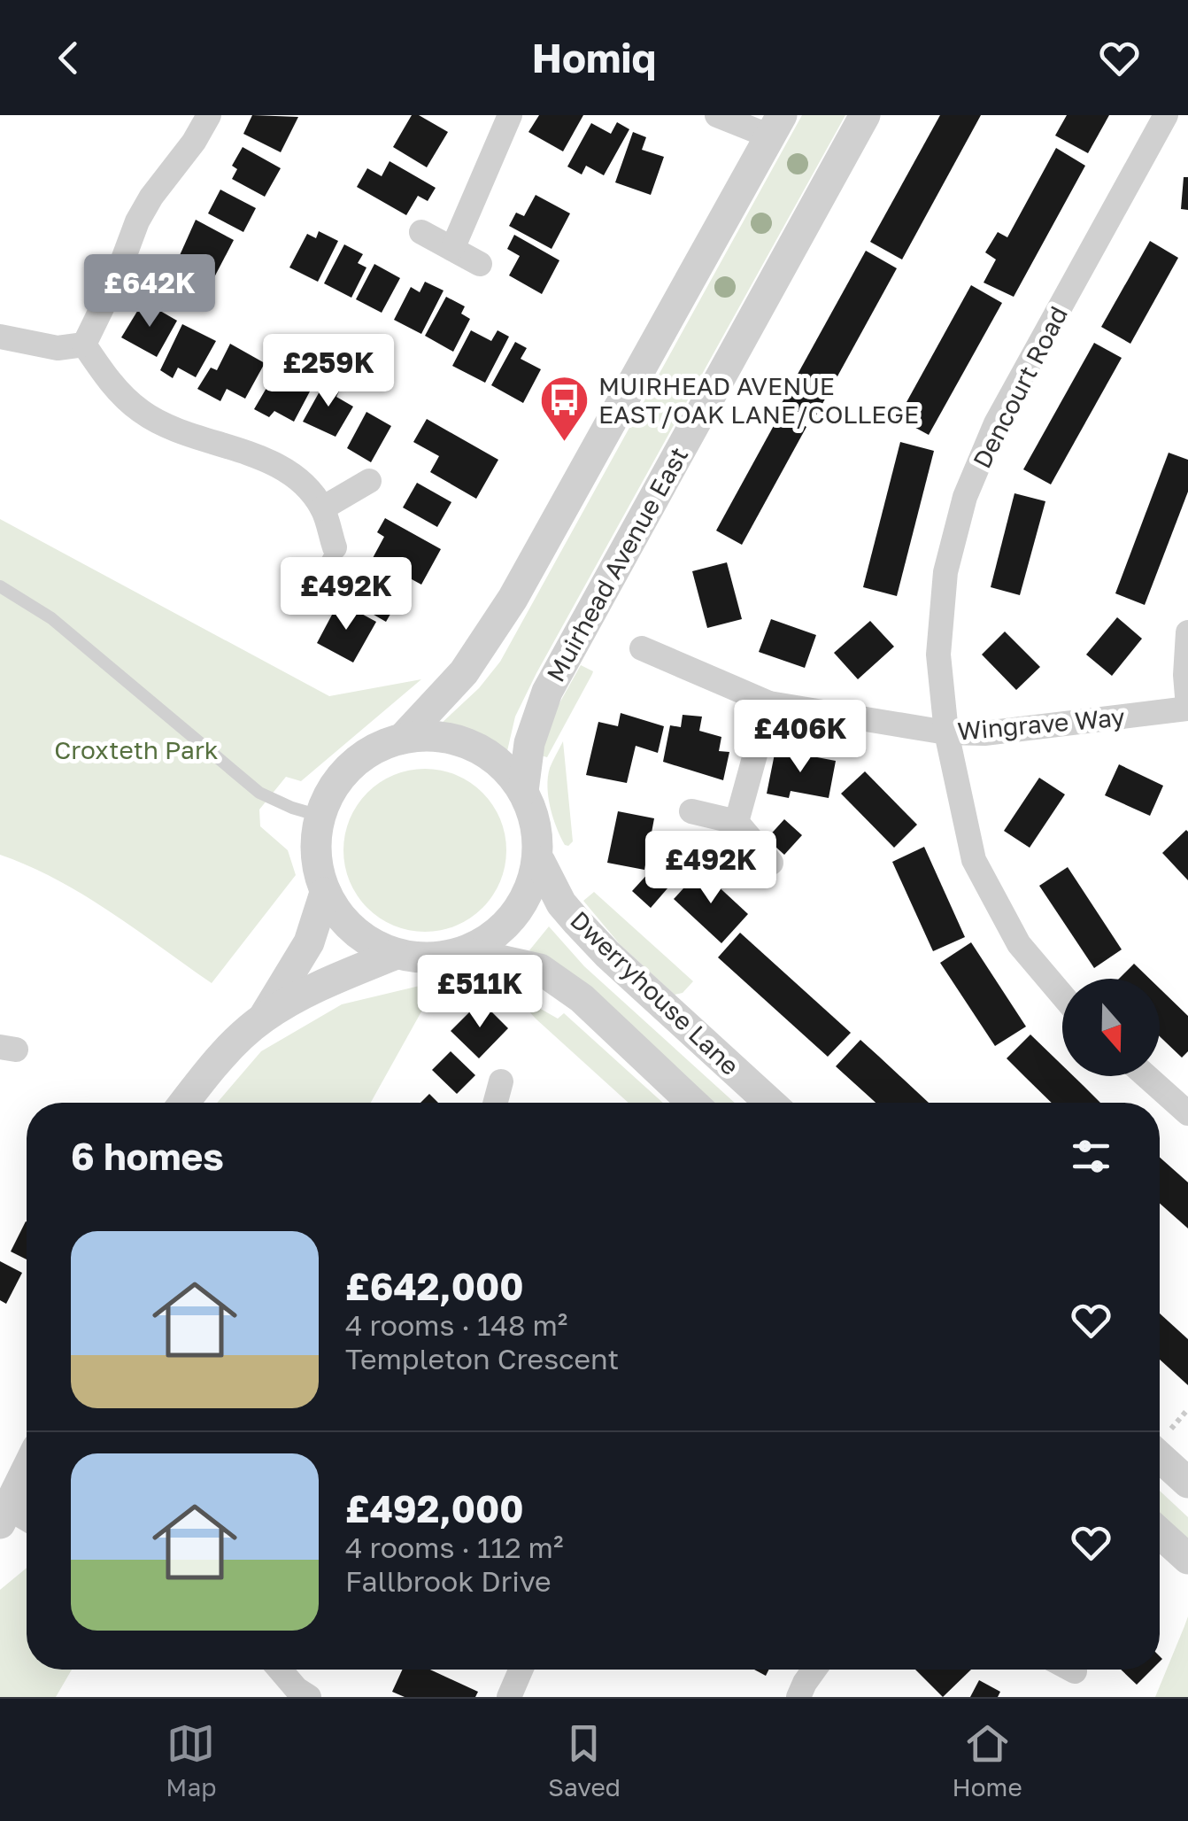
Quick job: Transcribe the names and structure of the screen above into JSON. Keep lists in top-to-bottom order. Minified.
{"streets":{"street":["Dencourt Road","Muirhead Avenue East","Wingrave Way","Dwerryhouse Lane"]},"crossings":[["Dencourt Road","Wingrave Way"],["Muirhead Avenue East","Dwerryhouse Lane"]],"parks":["Croxteth Park"],"places":{"bus stop":["MUIRHEAD AVENUE EAST/OAK LANE/COLLEGE"]},"north":"bottom","page":{"header":"Homiq","price":["£642K","£259K","£492K","£406K","£492K","£511K"],"heading":"6 homes","list":[{"name":"£642,000","note":"4 rooms · 148 m² · Templeton Crescent"},{"name":"£492,000","note":"4 rooms · 112 m² · Fallbrook Drive"}],"tabs":["Map","Saved","Home"]}}
